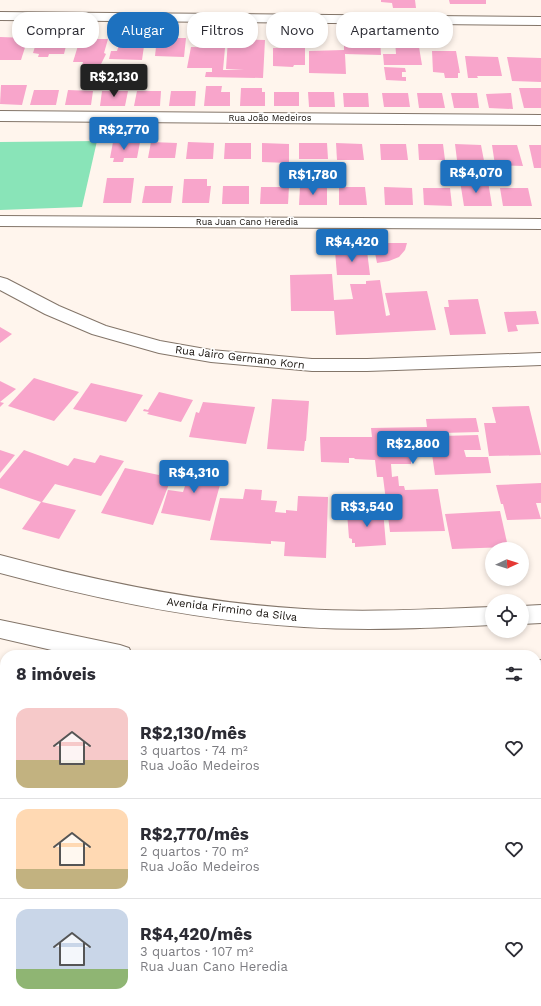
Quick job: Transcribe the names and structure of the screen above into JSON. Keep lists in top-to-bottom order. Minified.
{"streets":{"street":["Rua João Medeiros","Rua Juan Cano Heredia","Rua Jairo Germano Korn","Avenida Firmino da Silva"]},"north":"right","page":{"chip":["Comprar","Alugar","Filtros","Novo","Apartamento"],"price":["R$2,130","R$2,770","R$4,070","R$1,780","R$4,420","R$2,800","R$4,310","R$3,540"],"heading":"8 imóveis","list":[{"name":"R$2,130/mês","note":"3 quartos · 74 m² · Rua João Medeiros"},{"name":"R$2,770/mês","note":"2 quartos · 70 m² · Rua João Medeiros"},{"name":"R$4,420/mês","note":"3 quartos · 107 m² · Rua Juan Cano Heredia"}]}}
